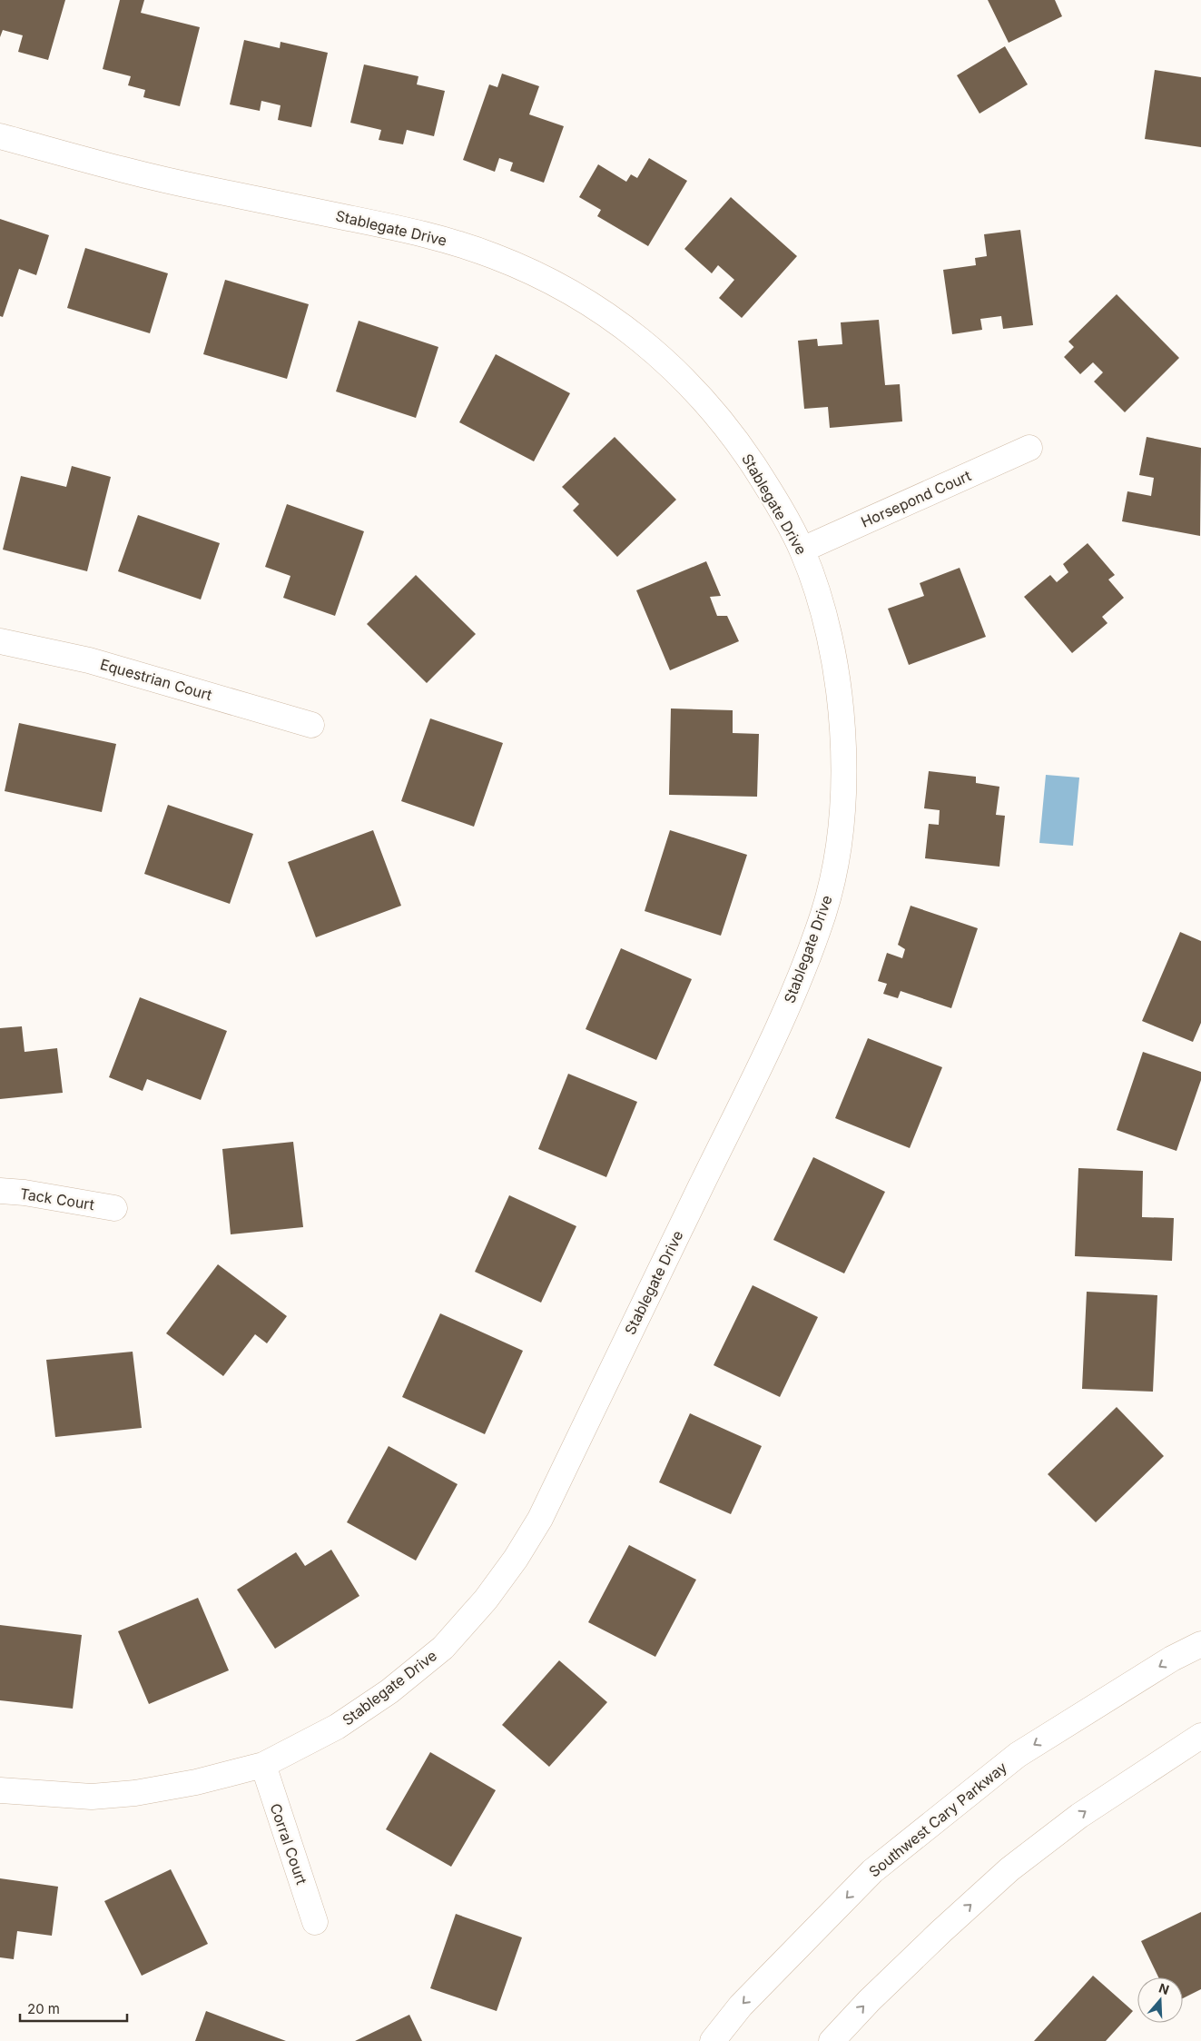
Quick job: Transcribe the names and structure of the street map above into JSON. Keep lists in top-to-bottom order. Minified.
{"streets":{"street":["Stablegate Drive","Horsepond Court","Equestrian Court","Tack Court","Southwest Cary Parkway","Corral Court"]},"crossings":[["Stablegate Drive","Horsepond Court"],["Stablegate Drive","Corral Court"]],"scale_bar":"20 m","north":"top"}
